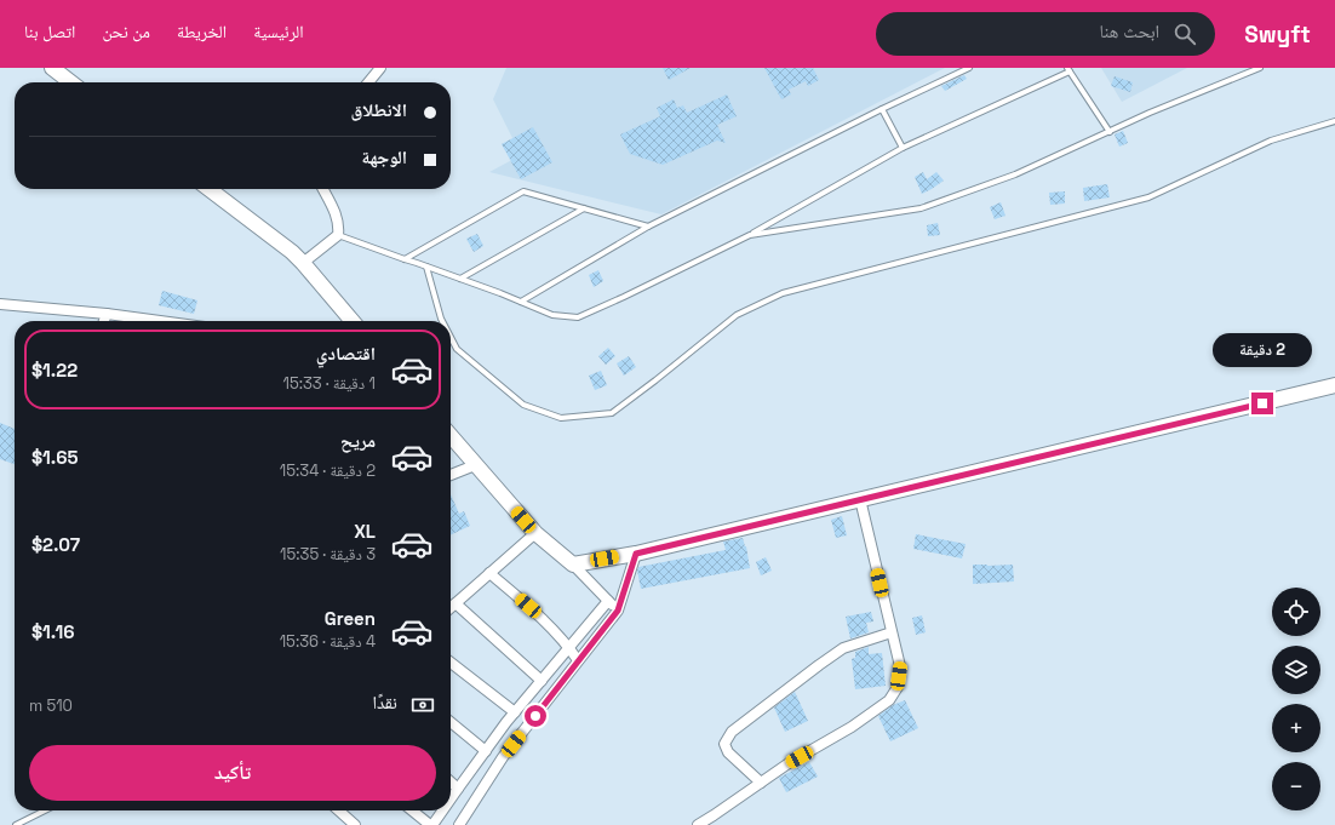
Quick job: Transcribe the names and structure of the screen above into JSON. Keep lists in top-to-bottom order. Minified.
{"page":{"header":"Swyft","search":"ابحث هنا","nav":["الرئيسية","الخريطة","من نحن","اتصل بنا"],"banner":["الانطلاق","الوجهة"],"list":[{"name":"اقتصادي","note":"1 دقيقة · 15:33","value":"$1.22"},{"name":"مريح","note":"2 دقيقة · 15:34","value":"$1.65"},{"name":"XL","note":"3 دقيقة · 15:35","value":"$2.07"},{"name":"Green","note":"4 دقيقة · 15:36","value":"$1.16"}],"bubble":"2 دقيقة","map_buttons":["+","−"],"pay":["نقدًا","510 m"],"buttons":"تأكيد"}}
